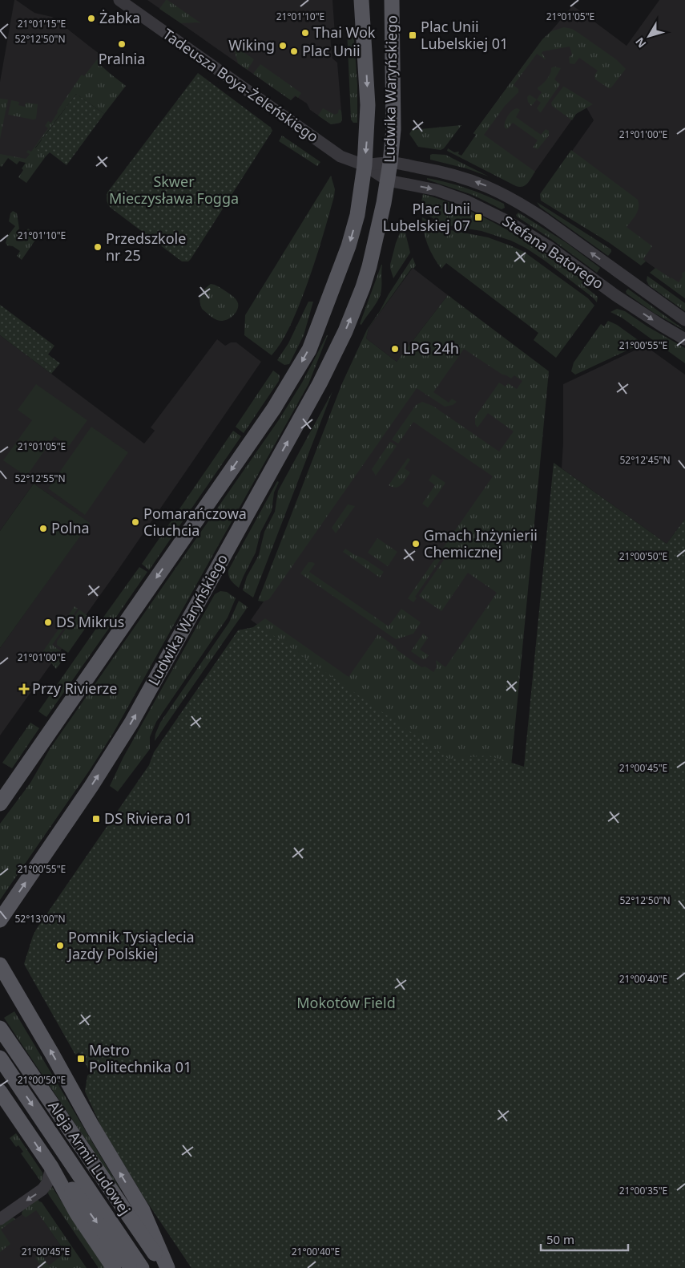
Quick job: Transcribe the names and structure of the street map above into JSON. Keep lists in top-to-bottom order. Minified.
{"streets":{"main road":["Ludwika Waryńskiego","Aleja Armii Ludowej"],"street":["Tadeusza Boya-Żeleńskiego","Stefana Batorego"]},"crossings":[["Tadeusza Boya-Żeleńskiego","Ludwika Waryńskiego"],["Tadeusza Boya-Żeleńskiego","Stefana Batorego"],["Ludwika Waryńskiego","Stefana Batorego"]],"parks":["Skwer Mieczysława Fogga","Mokotów Field"],"places":{"other":["Żabka","Thai Wok","Pralnia","Wiking","Plac Unii","Przedszkole nr 25","LPG 24h","Pomarańczowa Ciuchcia","Polna","Gmach Inżynierii Chemicznej","DS Mikrus","Pomnik Tysiąclecia Jazdy Polskiej"],"transit":["Plac Unii Lubelskiej 01","Plac Unii Lubelskiej 07","DS Riviera 01","Metro Politechnika 01"],"health":["Przy Rivierze"]},"scale_bar":"50 m","north":"bottom left","coordinates":["21°01'10\"E","21°01'05\"E","21°01'15\"E","52°12'50\"N","21°01'00\"E","21°00'55\"E","52°12'45\"N","52°12'55\"N","21°00'50\"E","21°00'45\"E","52°13'00\"N","21°00'40\"E","21°00'35\"E"]}
